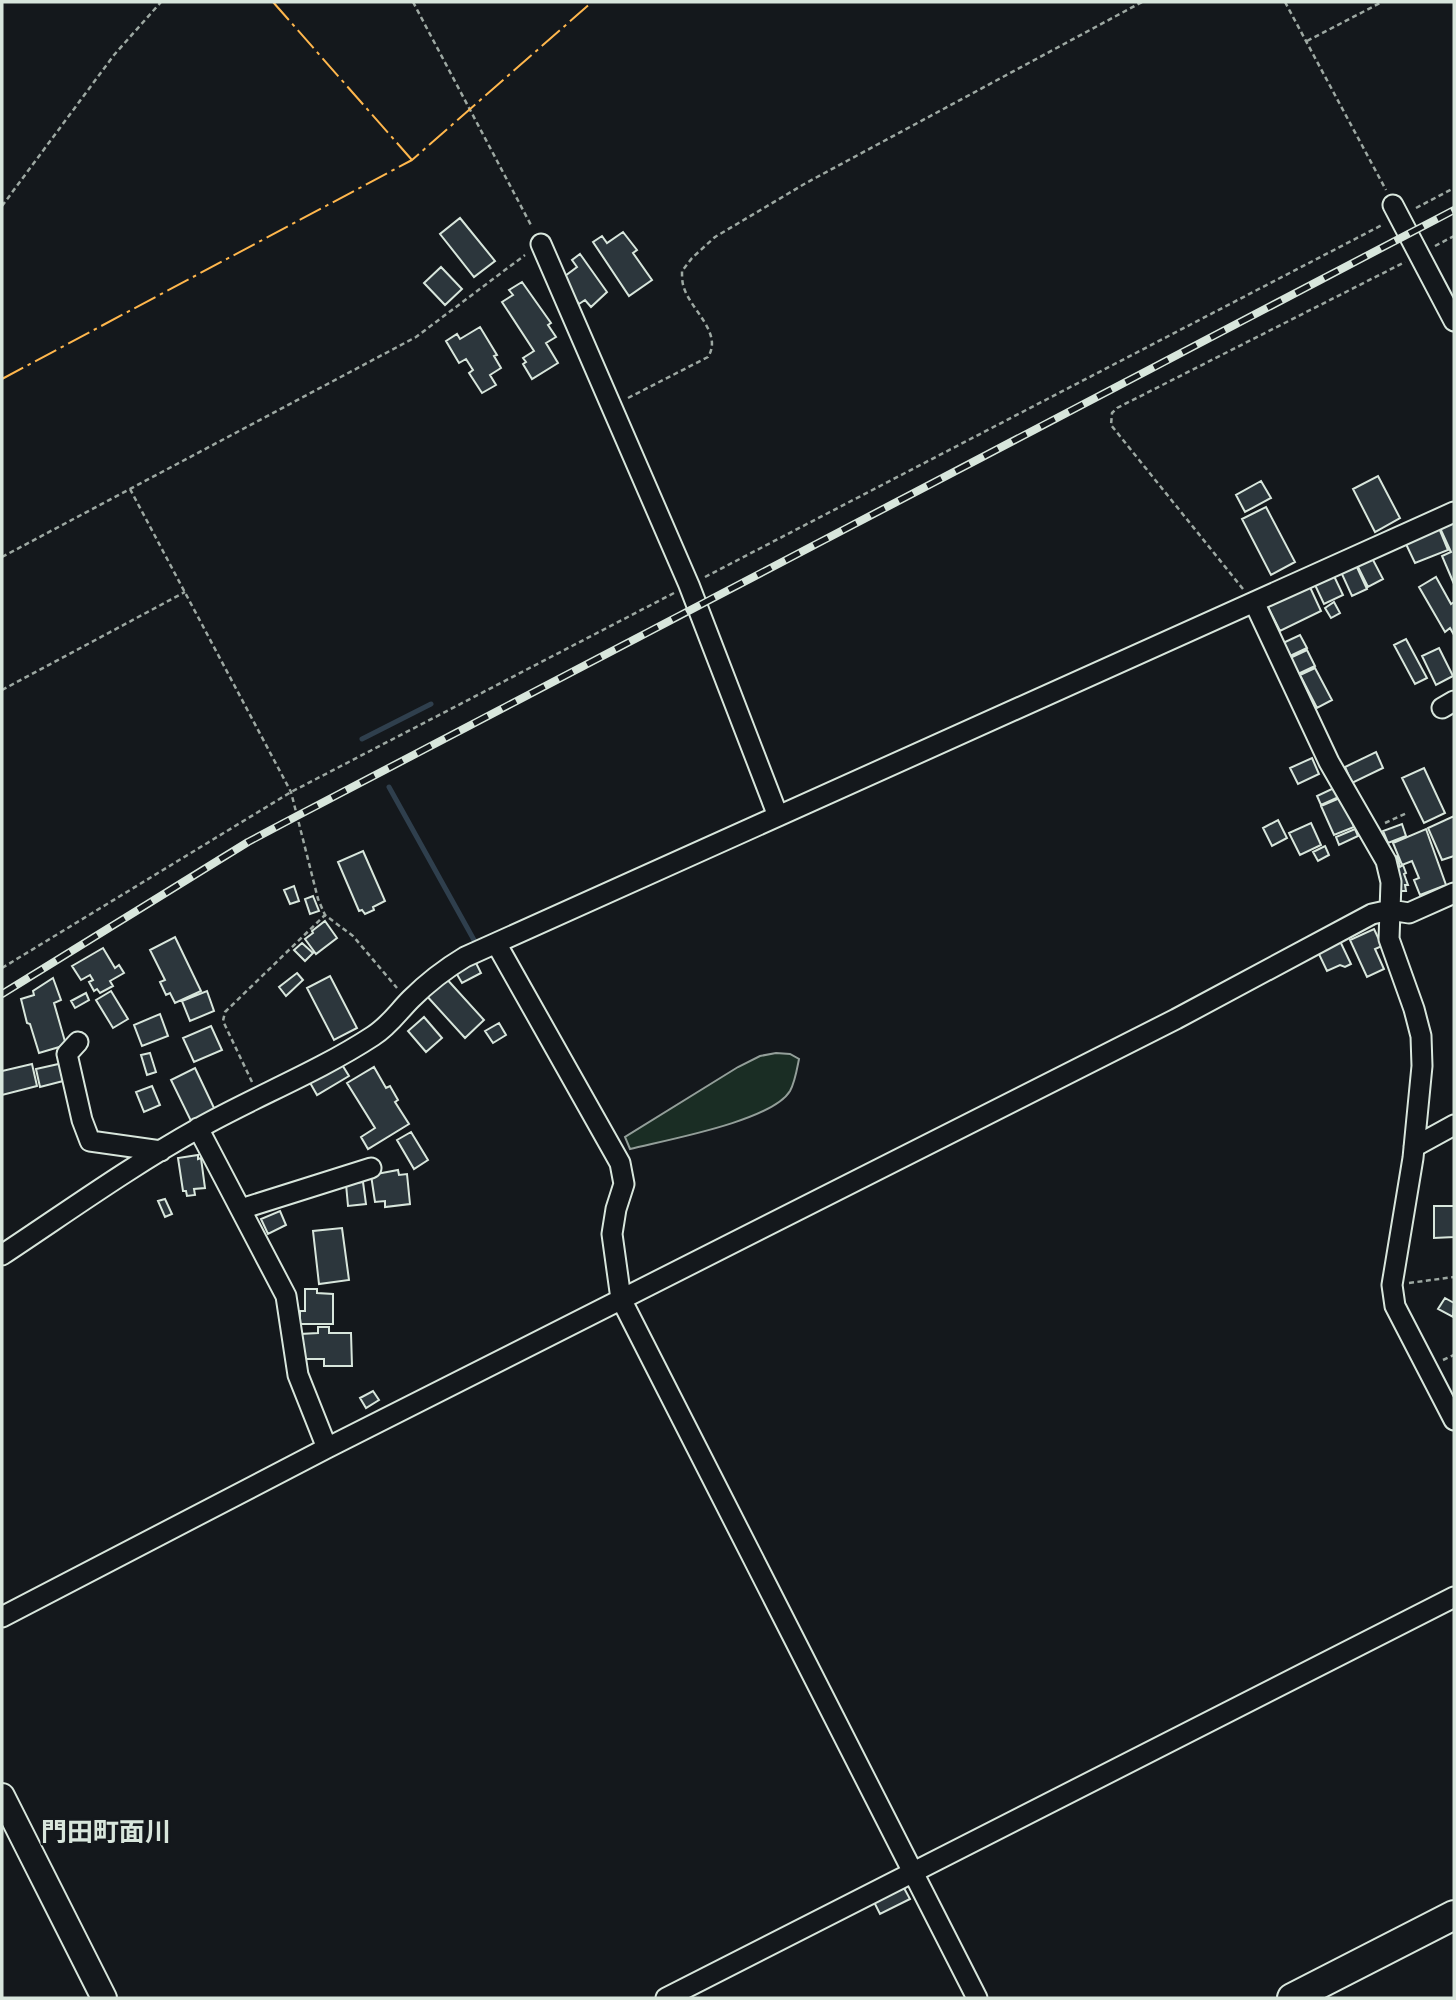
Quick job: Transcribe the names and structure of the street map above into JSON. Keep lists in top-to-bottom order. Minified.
{"districts":["門田町面川"]}
